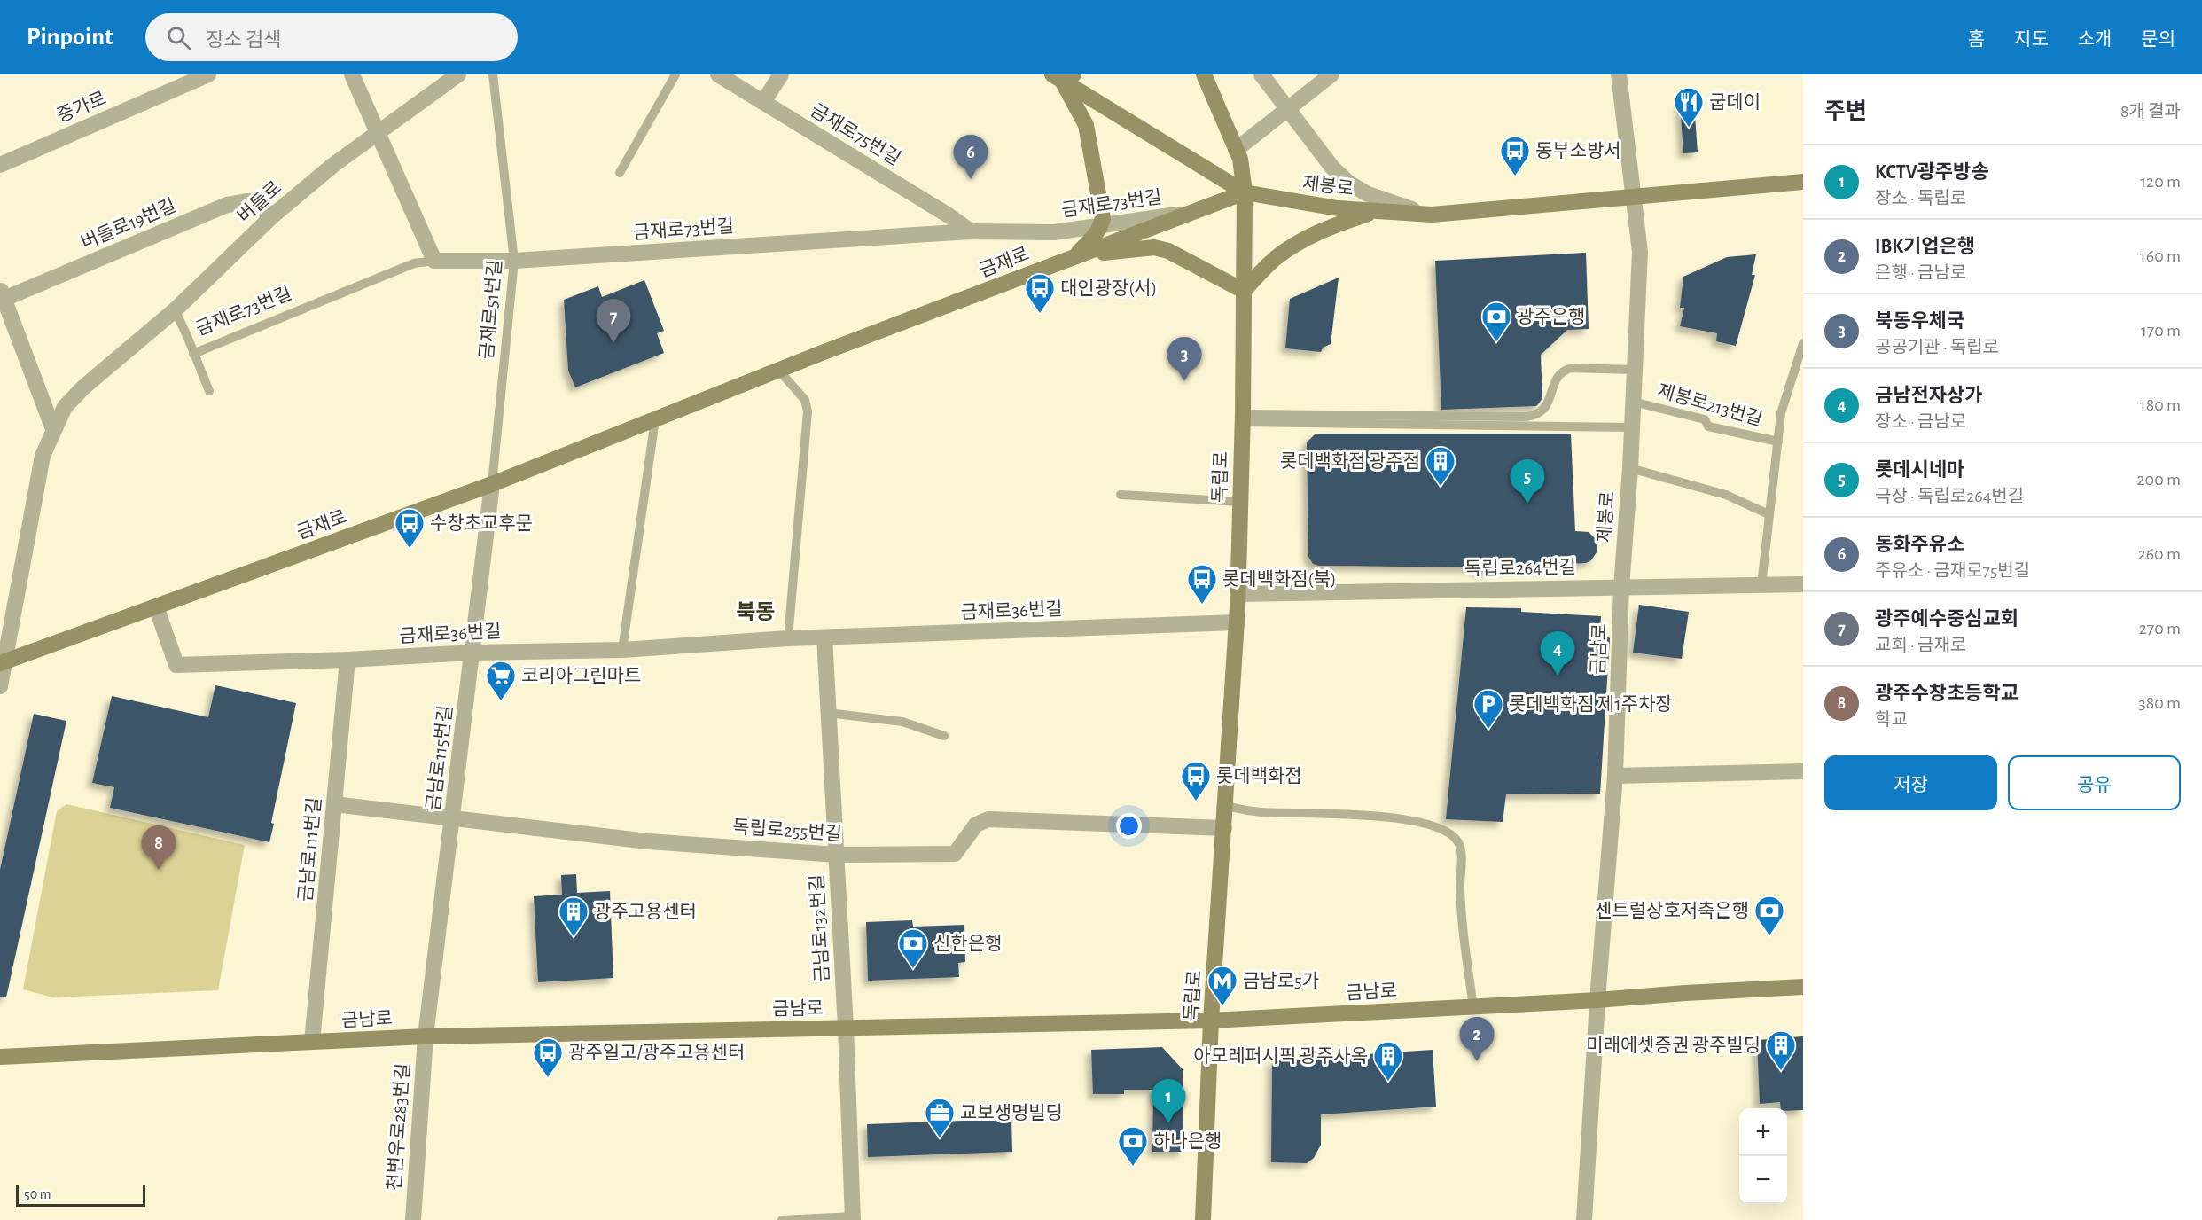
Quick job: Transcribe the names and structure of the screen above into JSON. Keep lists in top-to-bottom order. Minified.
{"streets":{"street":["중가로","금재로75번길","제봉로","버들로","금재로73번길","버들로19번길","금재로","독립로","독립로264번길","금재로36번길","금남로","금남로115번길","독립로255번길","금남로111번길","금남로132번길","천변우로283번길"],"lane":["금재로51번길","제봉로213번길"]},"crossings":[["금재로75번길","금재로73번길"],["제봉로","금재로"],["제봉로","제봉로213번길"],["제봉로","독립로"],["제봉로","독립로264번길"],["제봉로","금남로"],["버들로","버들로19번길"],["버들로","금재로"],["금재로73번길","금재로"],["금재로73번길","금재로51번길"],["금재로","금재로51번길"],["금재로","독립로"],["금재로","금재로36번길"],["금재로","금남로115번길"],["금재로51번길","금남로115번길"],["제봉로213번길","독립로264번길"],["독립로","독립로264번길"],["독립로","금재로36번길"],["독립로","금남로"],["독립로","독립로255번길"],["독립로264번길","금남로"],["금재로36번길","금남로115번길"],["금재로36번길","금남로111번길"],["금재로36번길","금남로132번길"],["금남로","금남로115번길"],["금남로","금남로111번길"],["금남로","금남로132번길"],["금남로","천변우로283번길"],["금남로115번길","독립로255번길"],["금남로115번길","천변우로283번길"],["독립로255번길","금남로111번길"],["독립로255번길","금남로132번길"]],"districts":["북동"],"places":{"restaurant":["굽데이"],"bus stop":["동부소방서","대인광장(서)","수창초교후문","롯데백화점(북)","롯데백화점","광주일고/광주고용센터"],"bank":["광주은행","센트럴상호저축은행","신한은행","하나은행"],"building":["롯데백화점 광주점","광주고용센터","미래에셋증권 광주빌딩","아모레퍼시픽 광주사옥"],"supermarket":["코리아그린마트"],"parking":["롯데백화점 제1주차장"],"metro station":["금남로5가"],"office":["교보생명빌딩"]},"scale_bar":"50 m","page":{"header":"Pinpoint","search":"장소 검색","nav":["홈","지도","소개","문의"],"heading":["주변","8개 결과"],"pins":["6","7","3","5","4","8","2","1"],"list":[{"mark":"1","name":"KCTV광주방송","note":"장소 · 독립로","value":"120 m"},{"mark":"2","name":"IBK기업은행","note":"은행 · 금남로","value":"160 m"},{"mark":"3","name":"북동우체국","note":"공공기관 · 독립로","value":"170 m"},{"mark":"4","name":"금남전자상가","note":"장소 · 금남로","value":"180 m"},{"mark":"5","name":"롯데시네마","note":"극장 · 독립로264번길","value":"200 m"},{"mark":"6","name":"동화주유소","note":"주유소 · 금재로75번길","value":"260 m"},{"mark":"7","name":"광주예수중심교회","note":"교회 · 금재로","value":"270 m"},{"mark":"8","name":"광주수창초등학교","note":"학교","value":"380 m"}],"buttons":["저장","공유"],"map_buttons":["+","−"],"scale":"50 m"}}
